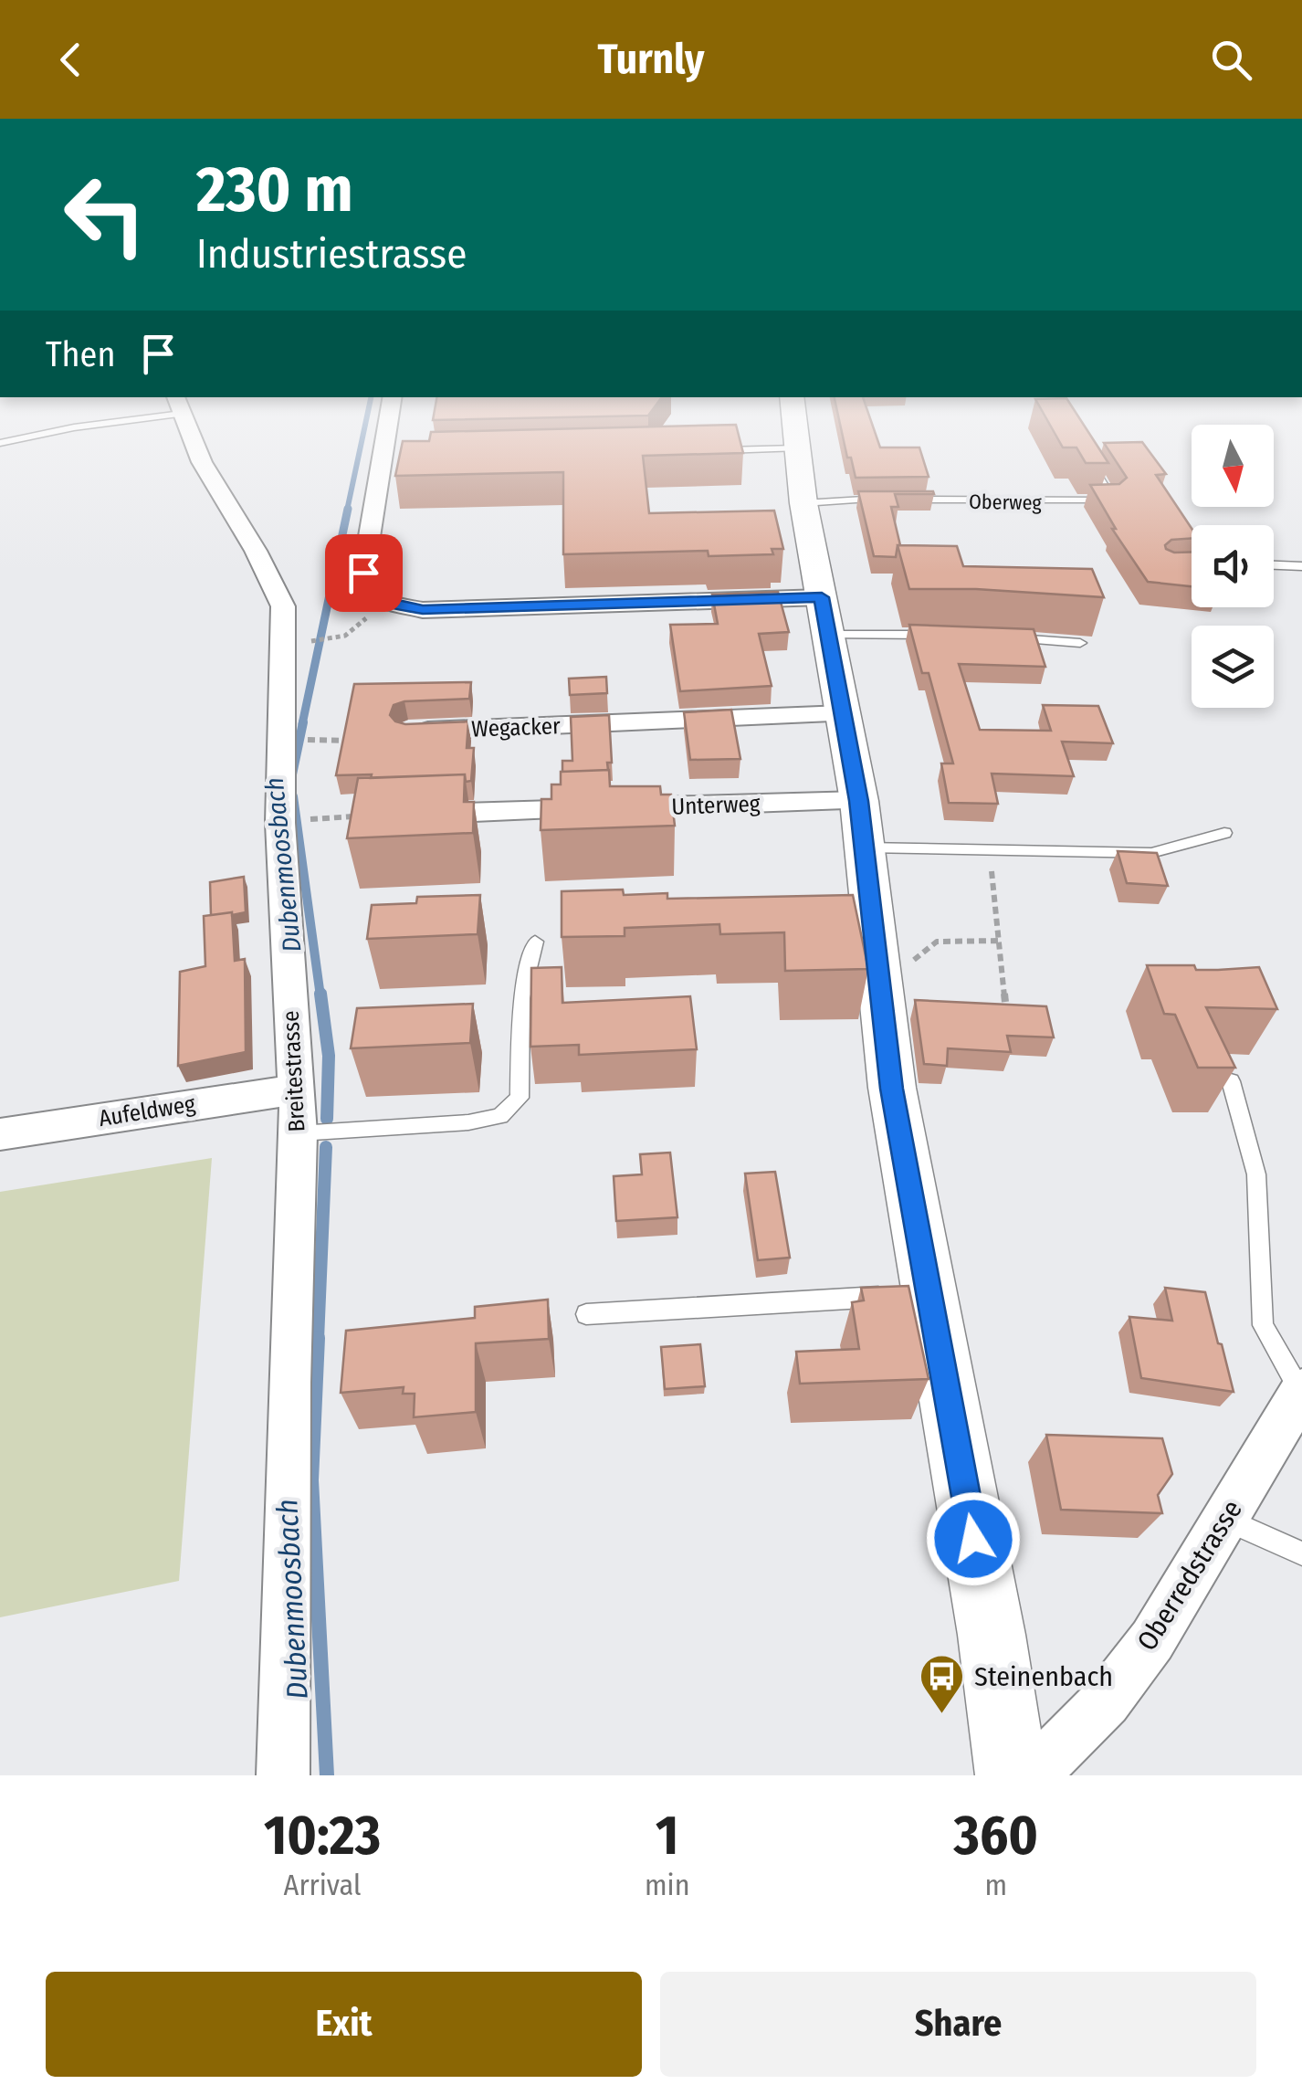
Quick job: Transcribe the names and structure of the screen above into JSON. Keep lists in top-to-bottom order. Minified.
{"streets":{"street":["Wegacker","Unterweg","Breitestrasse","Aufeldweg","Oberredstrasse"],"lane":["Oberweg"]},"crossings":[["Breitestrasse","Aufeldweg"]],"water":["Dubenmoosbach"],"places":{"bus stop":["Steinenbach"]},"north":"bottom","page":{"header":"Turnly","turn":["230 m","Industriestrasse"],"then":"Then","eta":["10:23","Arrival","1","min","360","m"],"buttons":["Exit","Share"]}}
